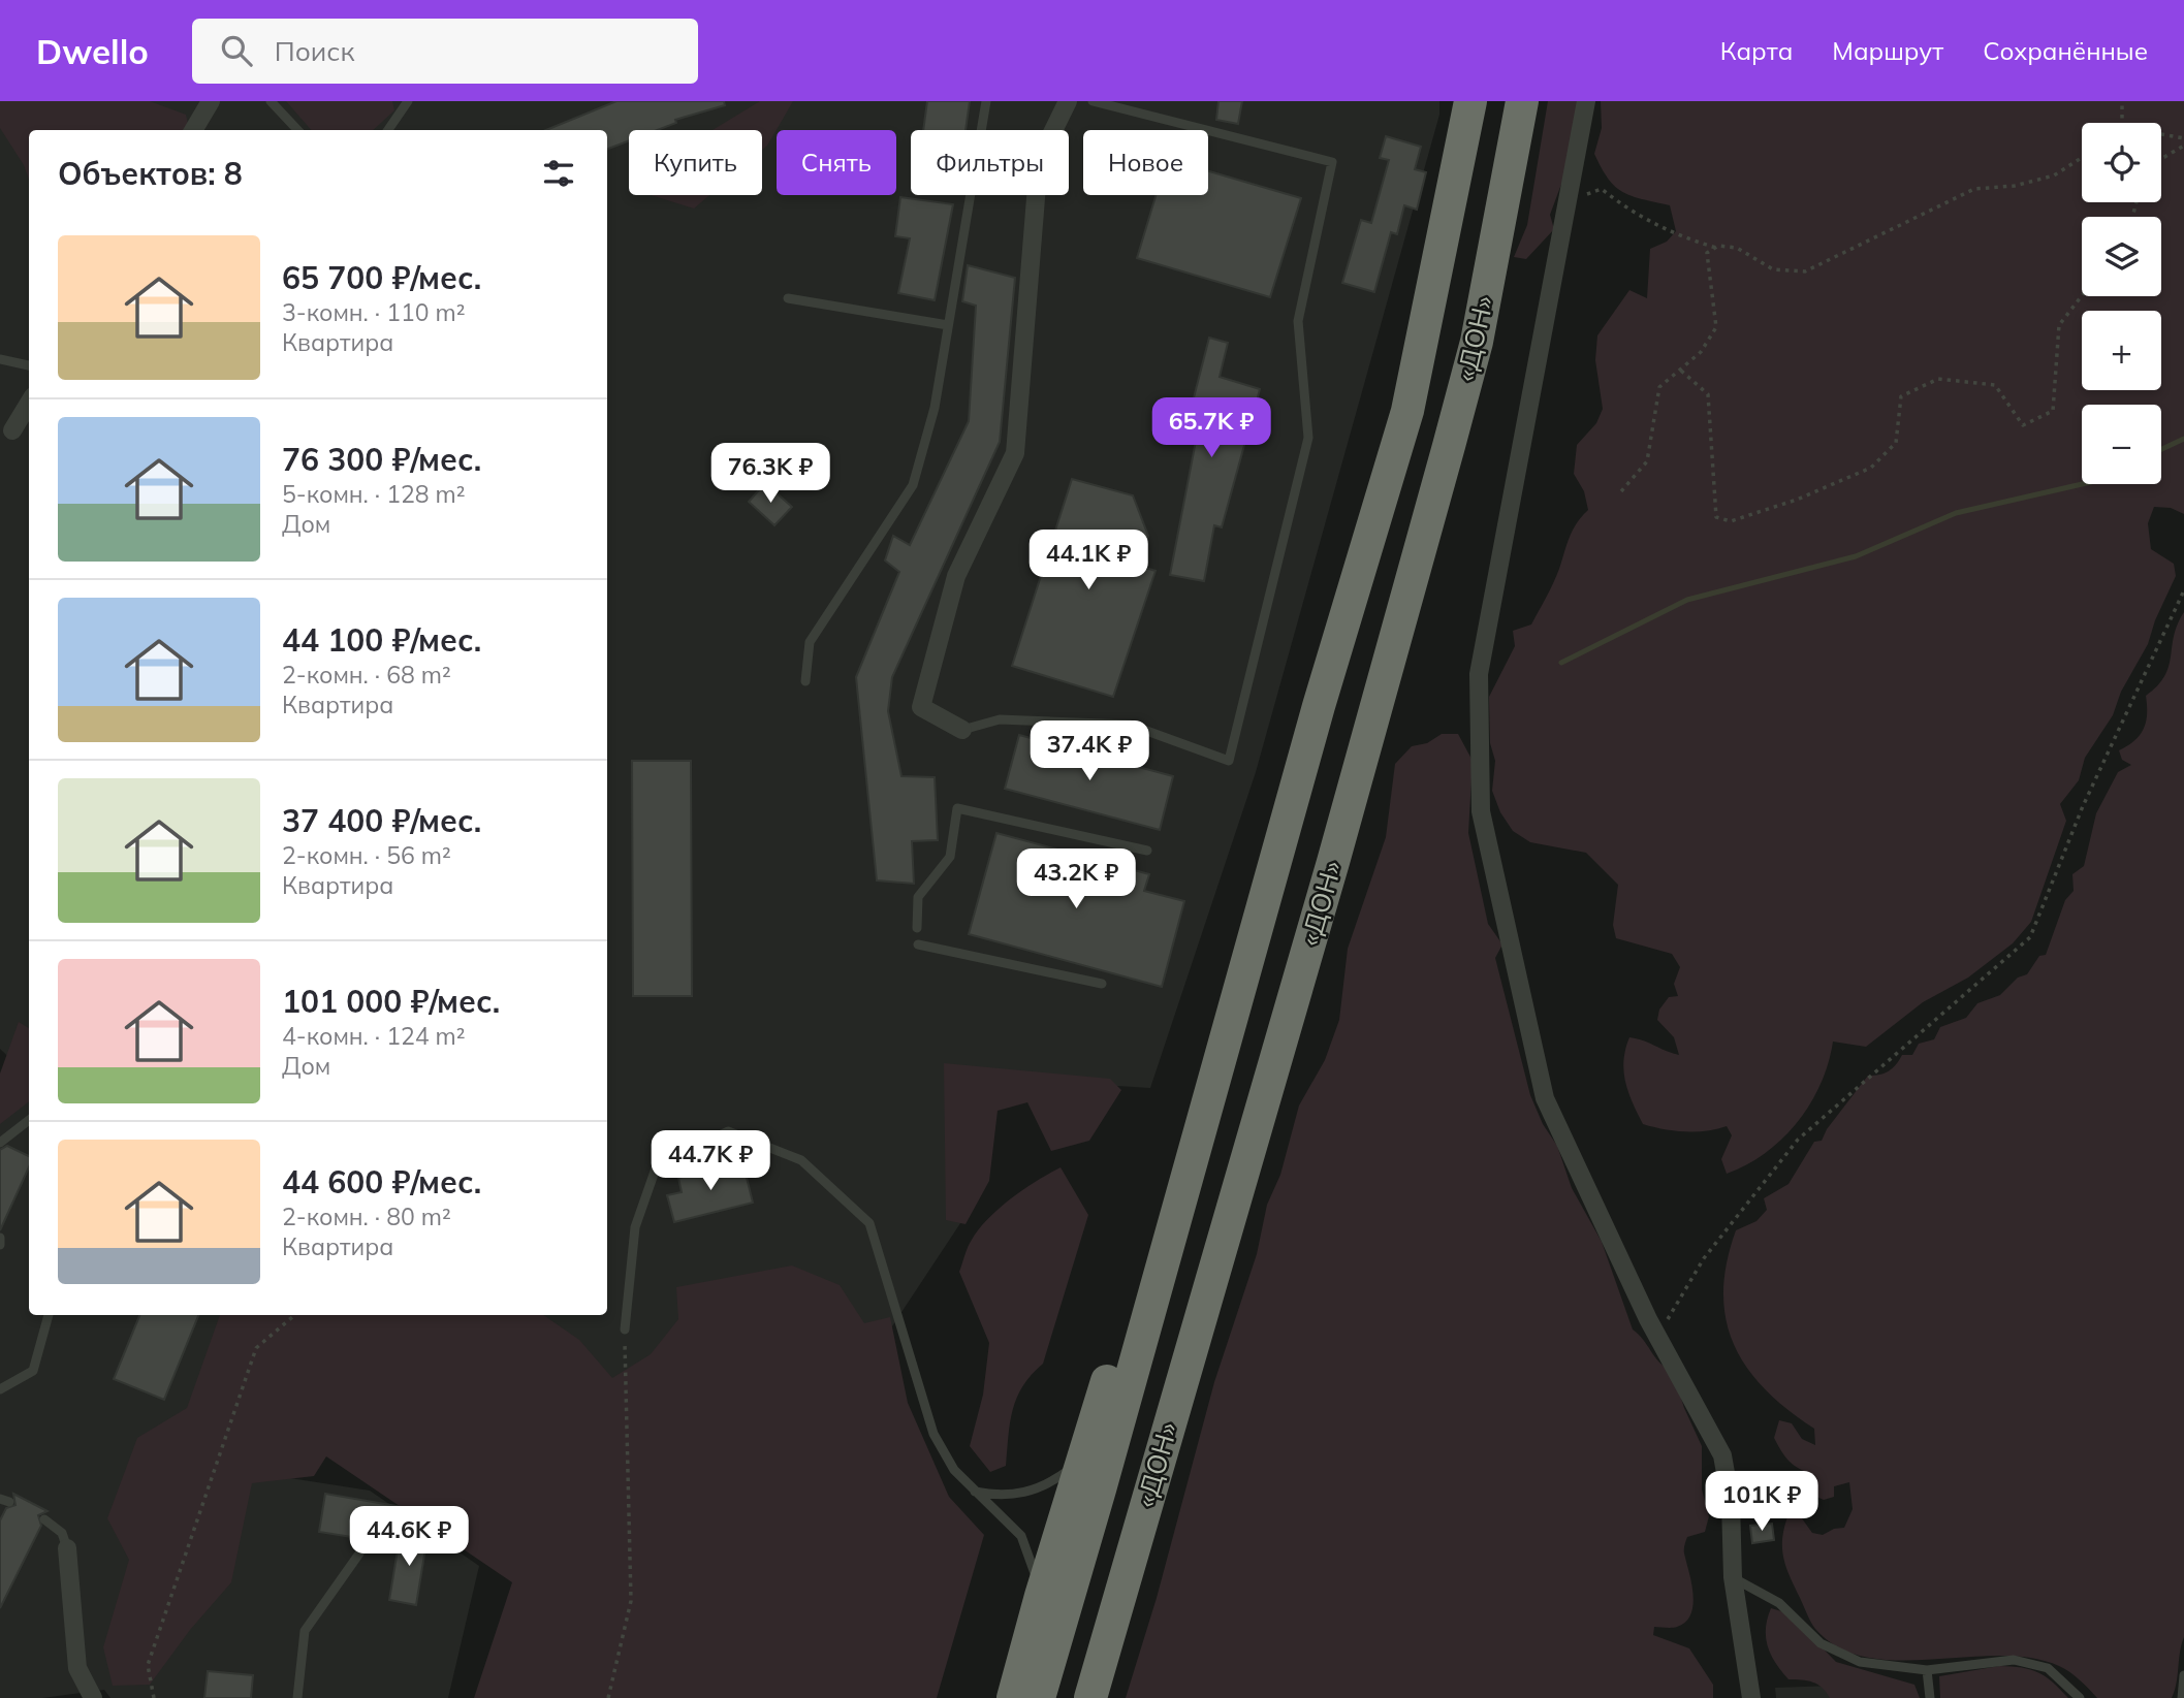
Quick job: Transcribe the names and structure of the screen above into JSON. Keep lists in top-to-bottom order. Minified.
{"streets":{"highway":["«ДОН»"]},"page":{"header":"Dwello","search":"Поиск","nav":["Карта","Маршрут","Сохранённые"],"map_buttons":["+","−"],"chip":["Купить","Снять","Фильтры","Новое"],"heading":"Объектов: 8","list":[{"name":"65 700 ₽/мес.","note":"3-комн. · 110 m² · Квартира"},{"name":"76 300 ₽/мес.","note":"5-комн. · 128 m² · Дом"},{"name":"44 100 ₽/мес.","note":"2-комн. · 68 m² · Квартира"},{"name":"37 400 ₽/мес.","note":"2-комн. · 56 m² · Квартира"},{"name":"101 000 ₽/мес.","note":"4-комн. · 124 m² · Дом"},{"name":"44 600 ₽/мес.","note":"2-комн. · 80 m² · Квартира"}],"price":["65.7K ₽","76.3K ₽","44.1K ₽","37.4K ₽","43.2K ₽","44.7K ₽","101K ₽","44.6K ₽"]}}
